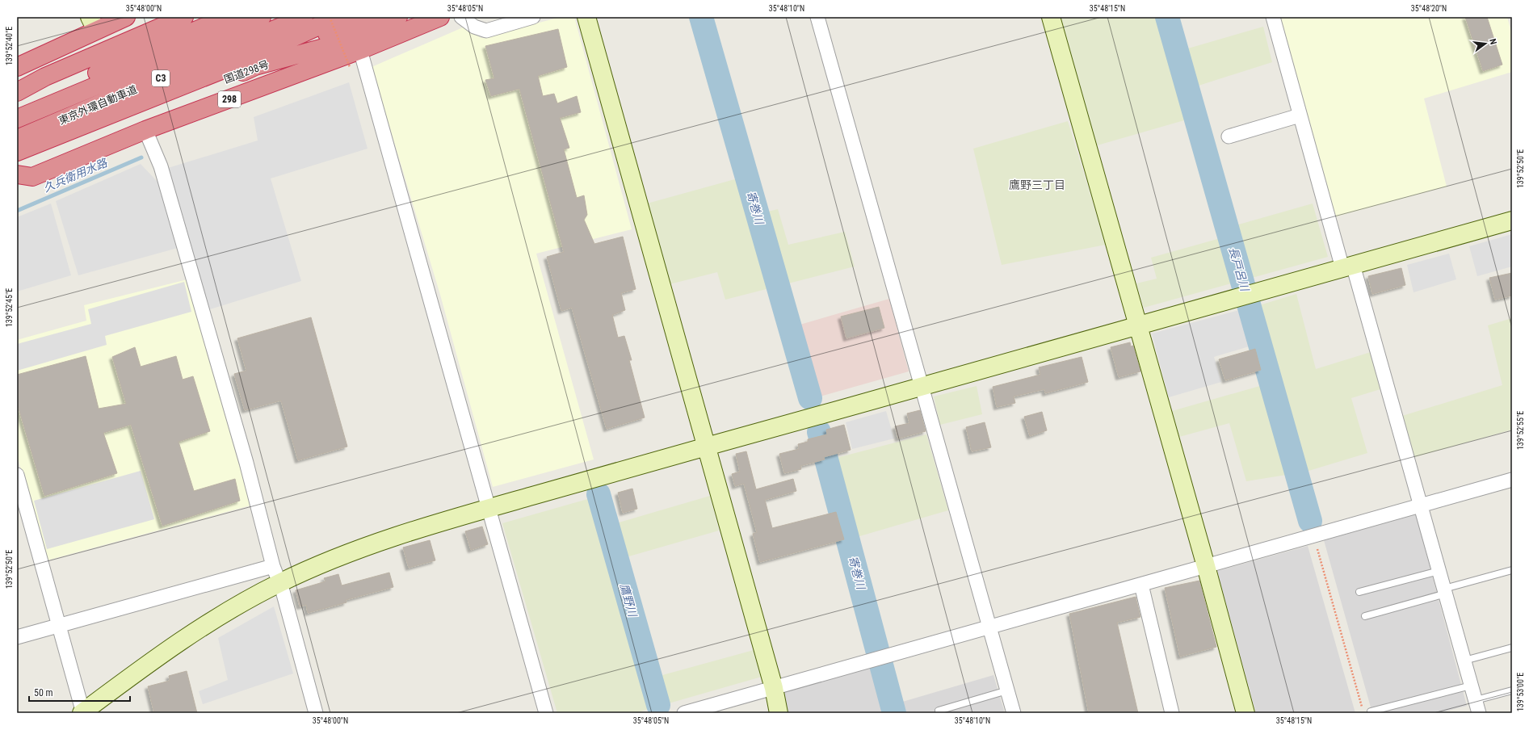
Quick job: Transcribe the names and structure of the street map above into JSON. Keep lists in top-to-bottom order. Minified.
{"streets":{"highway":["国道298号","C3","298","東京外環自動車道"]},"districts":["鷹野三丁目"],"water":["久兵衛用水路","寄巻川","長戸呂川","鷹野川"],"scale_bar":"50 m","north":"right","coordinates":["35°48'00\"N","35°48'05\"N","35°48'10\"N","35°48'15\"N","35°48'20\"N","139°52'40\"E","139°52'50\"E","139°52'45\"E","139°52'55\"E","139°53'00\"E"]}
